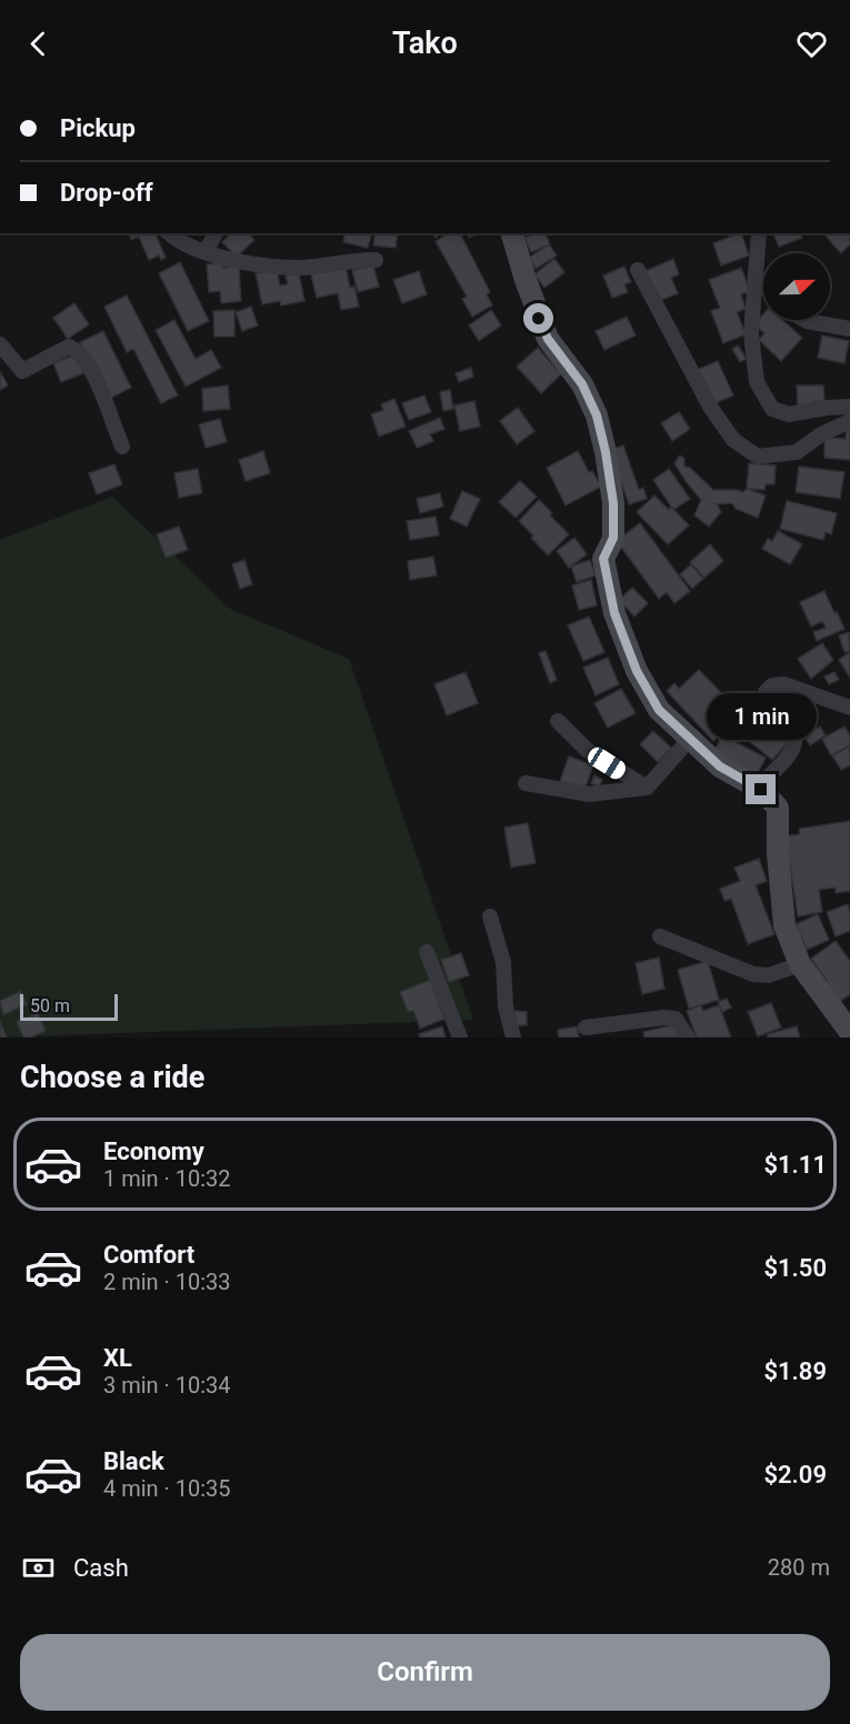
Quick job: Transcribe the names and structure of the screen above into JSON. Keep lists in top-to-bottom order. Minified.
{"scale_bar":"50 m","north":"right","page":{"header":"Tako","banner":["Pickup","Drop-off"],"bubble":"1 min","scale":"50 m","heading":"Choose a ride","list":[{"name":"Economy","note":"1 min · 10:32","value":"$1.11"},{"name":"Comfort","note":"2 min · 10:33","value":"$1.50"},{"name":"XL","note":"3 min · 10:34","value":"$1.89"},{"name":"Black","note":"4 min · 10:35","value":"$2.09"}],"pay":["Cash","280 m"],"buttons":"Confirm"}}
